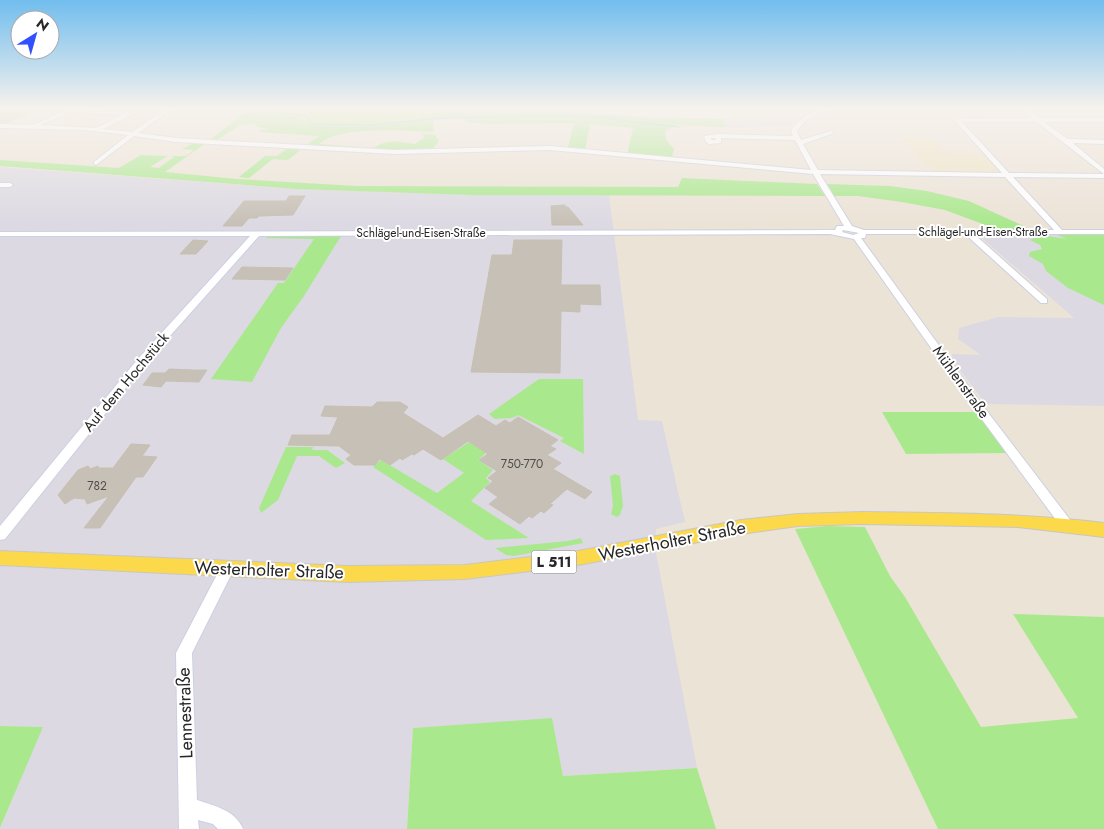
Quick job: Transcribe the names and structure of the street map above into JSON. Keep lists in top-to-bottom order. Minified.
{"streets":{"main road":["Westerholter Straße","L 511"],"street":["Schlägel-und-Eisen-Straße","Auf dem Hochstück","Mühlenstraße","Lennestraße"]},"crossings":[["Schlägel-und-Eisen-Straße","Auf dem Hochstück"],["Schlägel-und-Eisen-Straße","Mühlenstraße"],["Mühlenstraße","Westerholter Straße"],["Westerholter Straße","Lennestraße"]],"house_numbers":["750-770","782"],"north":"top right"}
